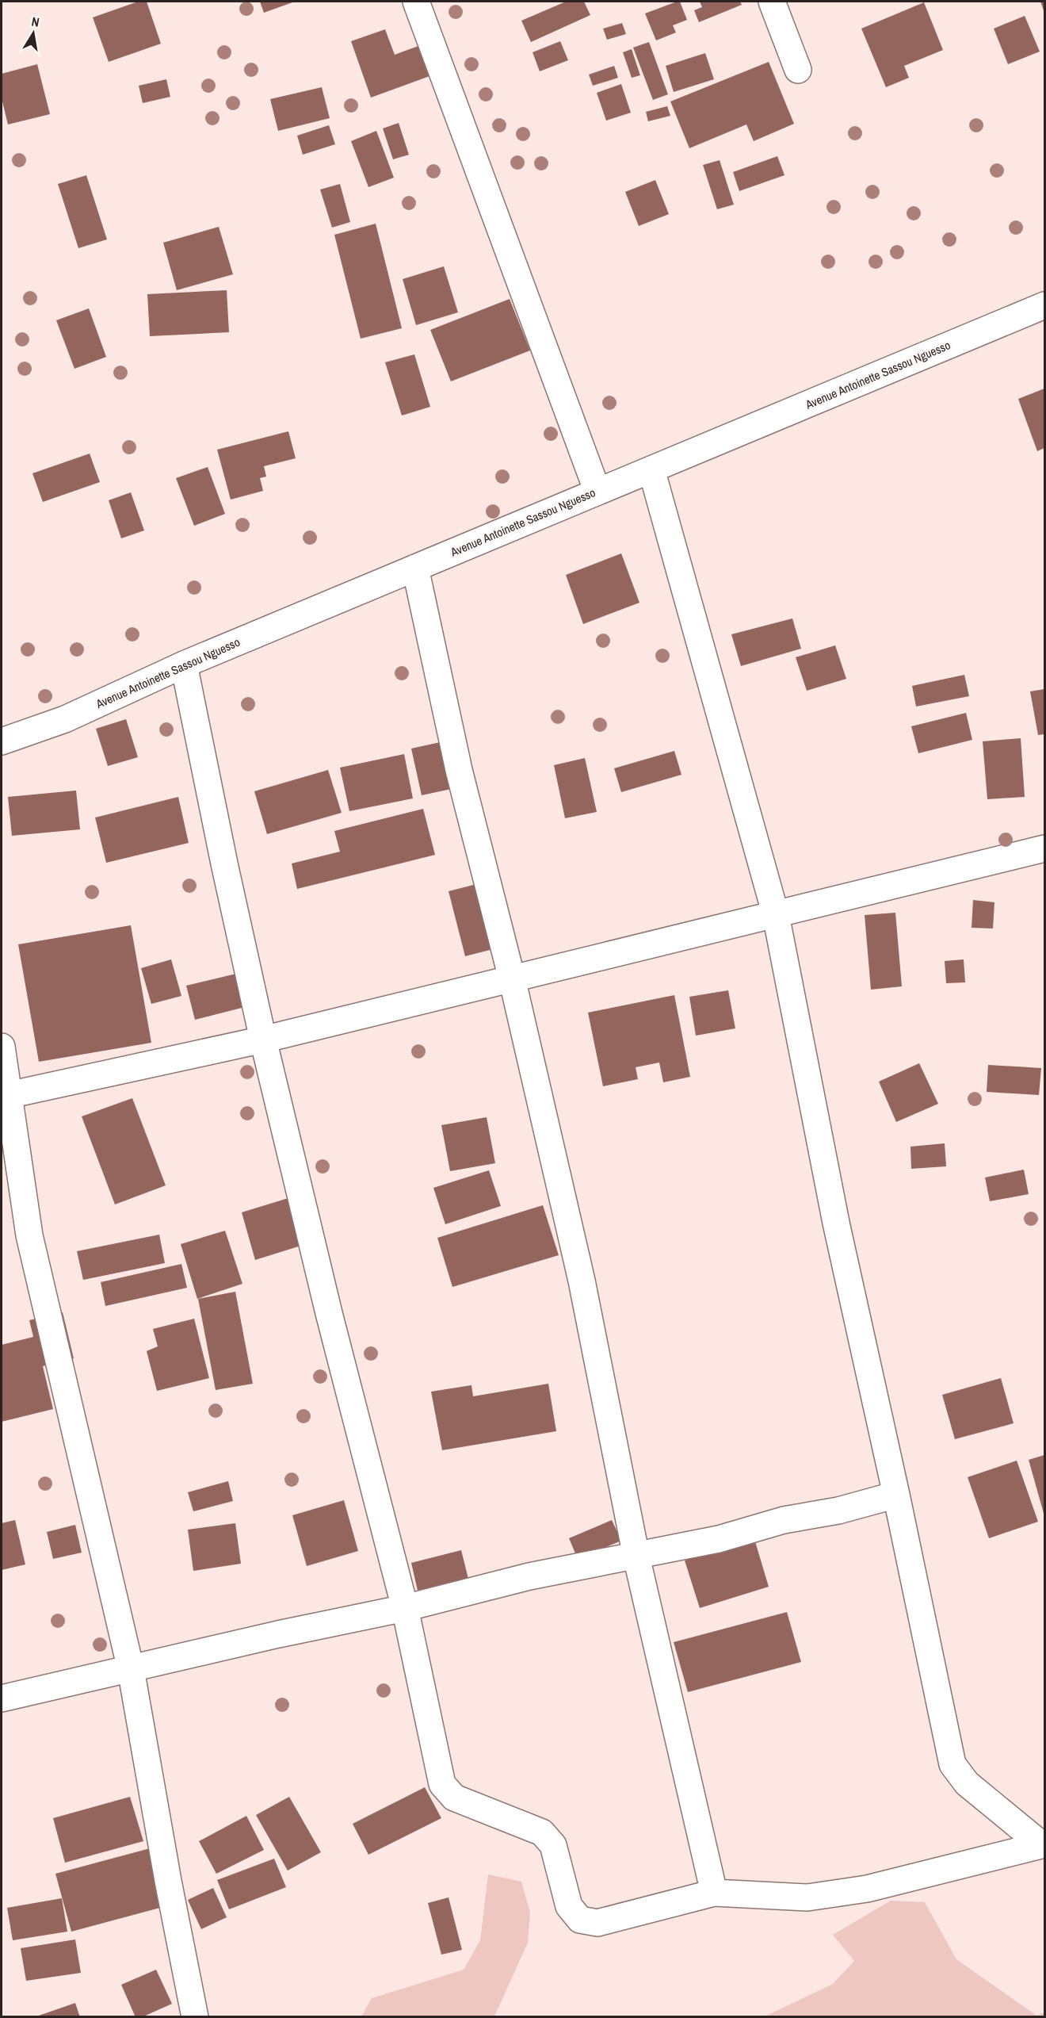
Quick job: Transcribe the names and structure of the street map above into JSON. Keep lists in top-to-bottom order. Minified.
{"streets":{"street":["Avenue Antoinette Sassou Nguesso"]},"north":"top"}
